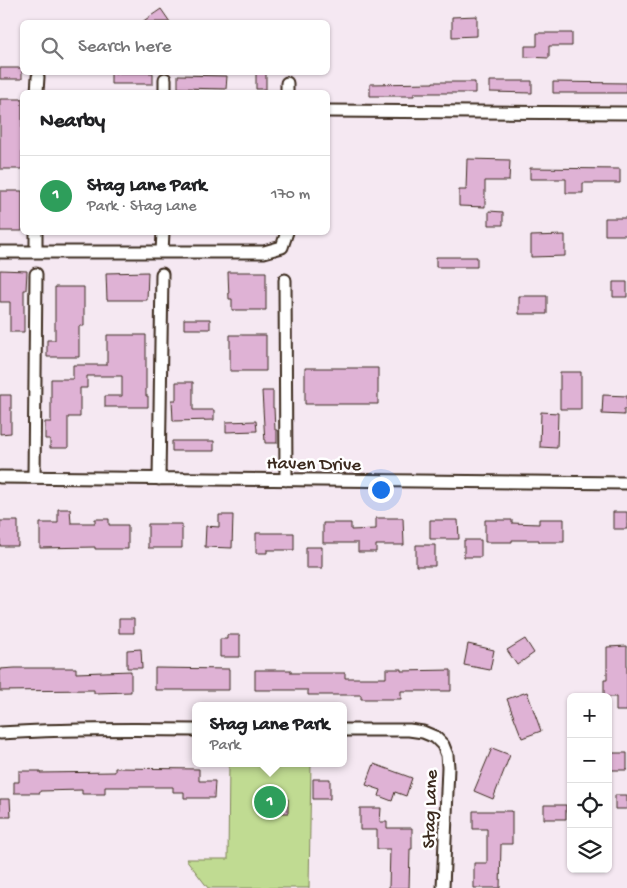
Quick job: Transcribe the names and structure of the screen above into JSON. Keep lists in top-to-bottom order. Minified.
{"streets":{"street":["Haven Drive","Stag Lane"]},"page":{"search":"Search here","heading":"Nearby","list":[{"mark":"1","name":"Stag Lane Park","note":"Park · Stag Lane","value":"170 m"}],"map_buttons":["+","−"],"popup":["Stag Lane Park","Park"],"pins":"1"}}
